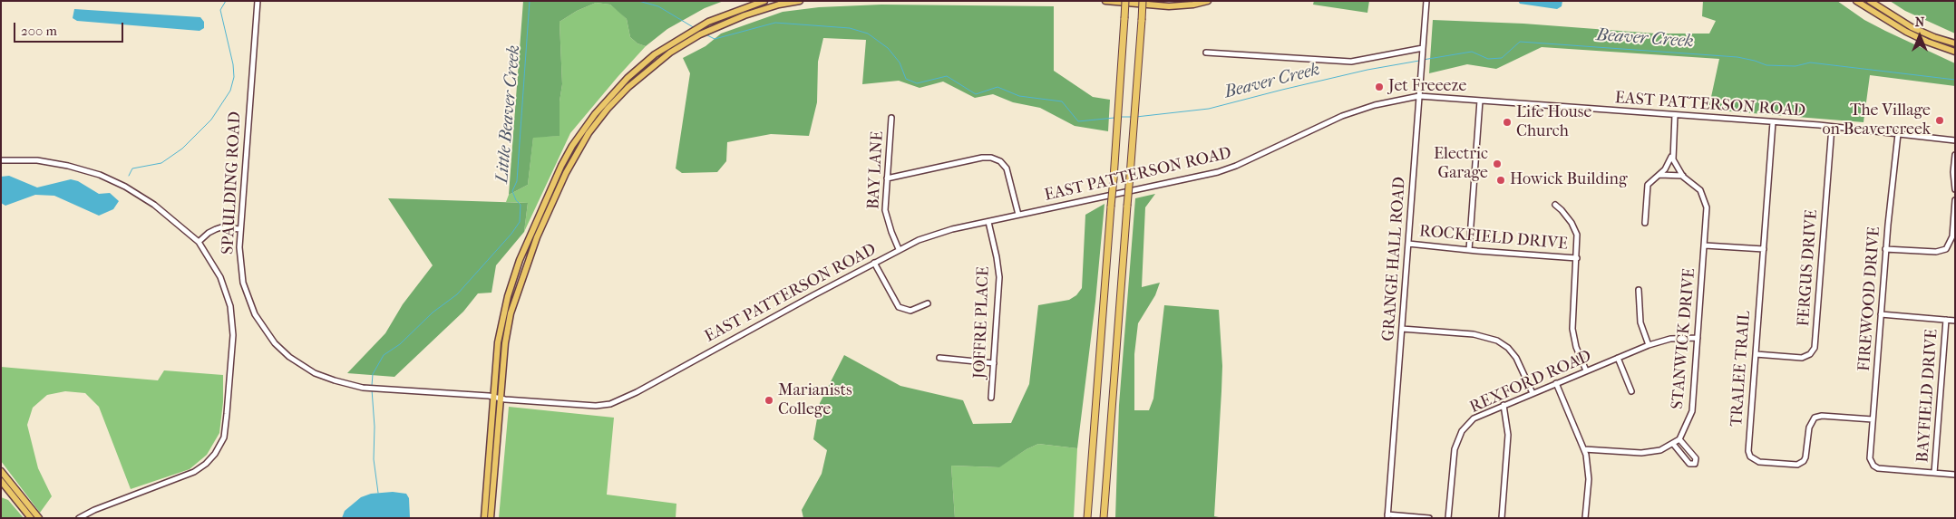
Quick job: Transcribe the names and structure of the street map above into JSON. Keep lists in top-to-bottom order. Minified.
{"streets":{"street":["EAST PATTERSON ROAD","BAY LANE","SPAULDING ROAD","ROCKFIELD DRIVE","GRANGE HALL ROAD","FERGUS DRIVE","FIREWOOD DRIVE","JOFFRE PLACE","STANWICK DRIVE","TRALEE TRAIL","REXFORD ROAD","BAYFIELD DRIVE"]},"crossings":[["EAST PATTERSON ROAD","BAY LANE"],["EAST PATTERSON ROAD","SPAULDING ROAD"],["EAST PATTERSON ROAD","GRANGE HALL ROAD"],["EAST PATTERSON ROAD","FERGUS DRIVE"],["EAST PATTERSON ROAD","FIREWOOD DRIVE"],["EAST PATTERSON ROAD","JOFFRE PLACE"],["EAST PATTERSON ROAD","STANWICK DRIVE"],["EAST PATTERSON ROAD","TRALEE TRAIL"],["ROCKFIELD DRIVE","GRANGE HALL ROAD"],["FERGUS DRIVE","TRALEE TRAIL"],["FIREWOOD DRIVE","TRALEE TRAIL"],["FIREWOOD DRIVE","BAYFIELD DRIVE"],["STANWICK DRIVE","REXFORD ROAD"]],"water":["Beaver Creek","Little Beaver Creek"],"places":["Jet Freeeze","The Village on Beavercreek","Life House Church","Electric Garage","Howick Building","Marianists College"],"scale_bar":"200 m","north":"top"}
